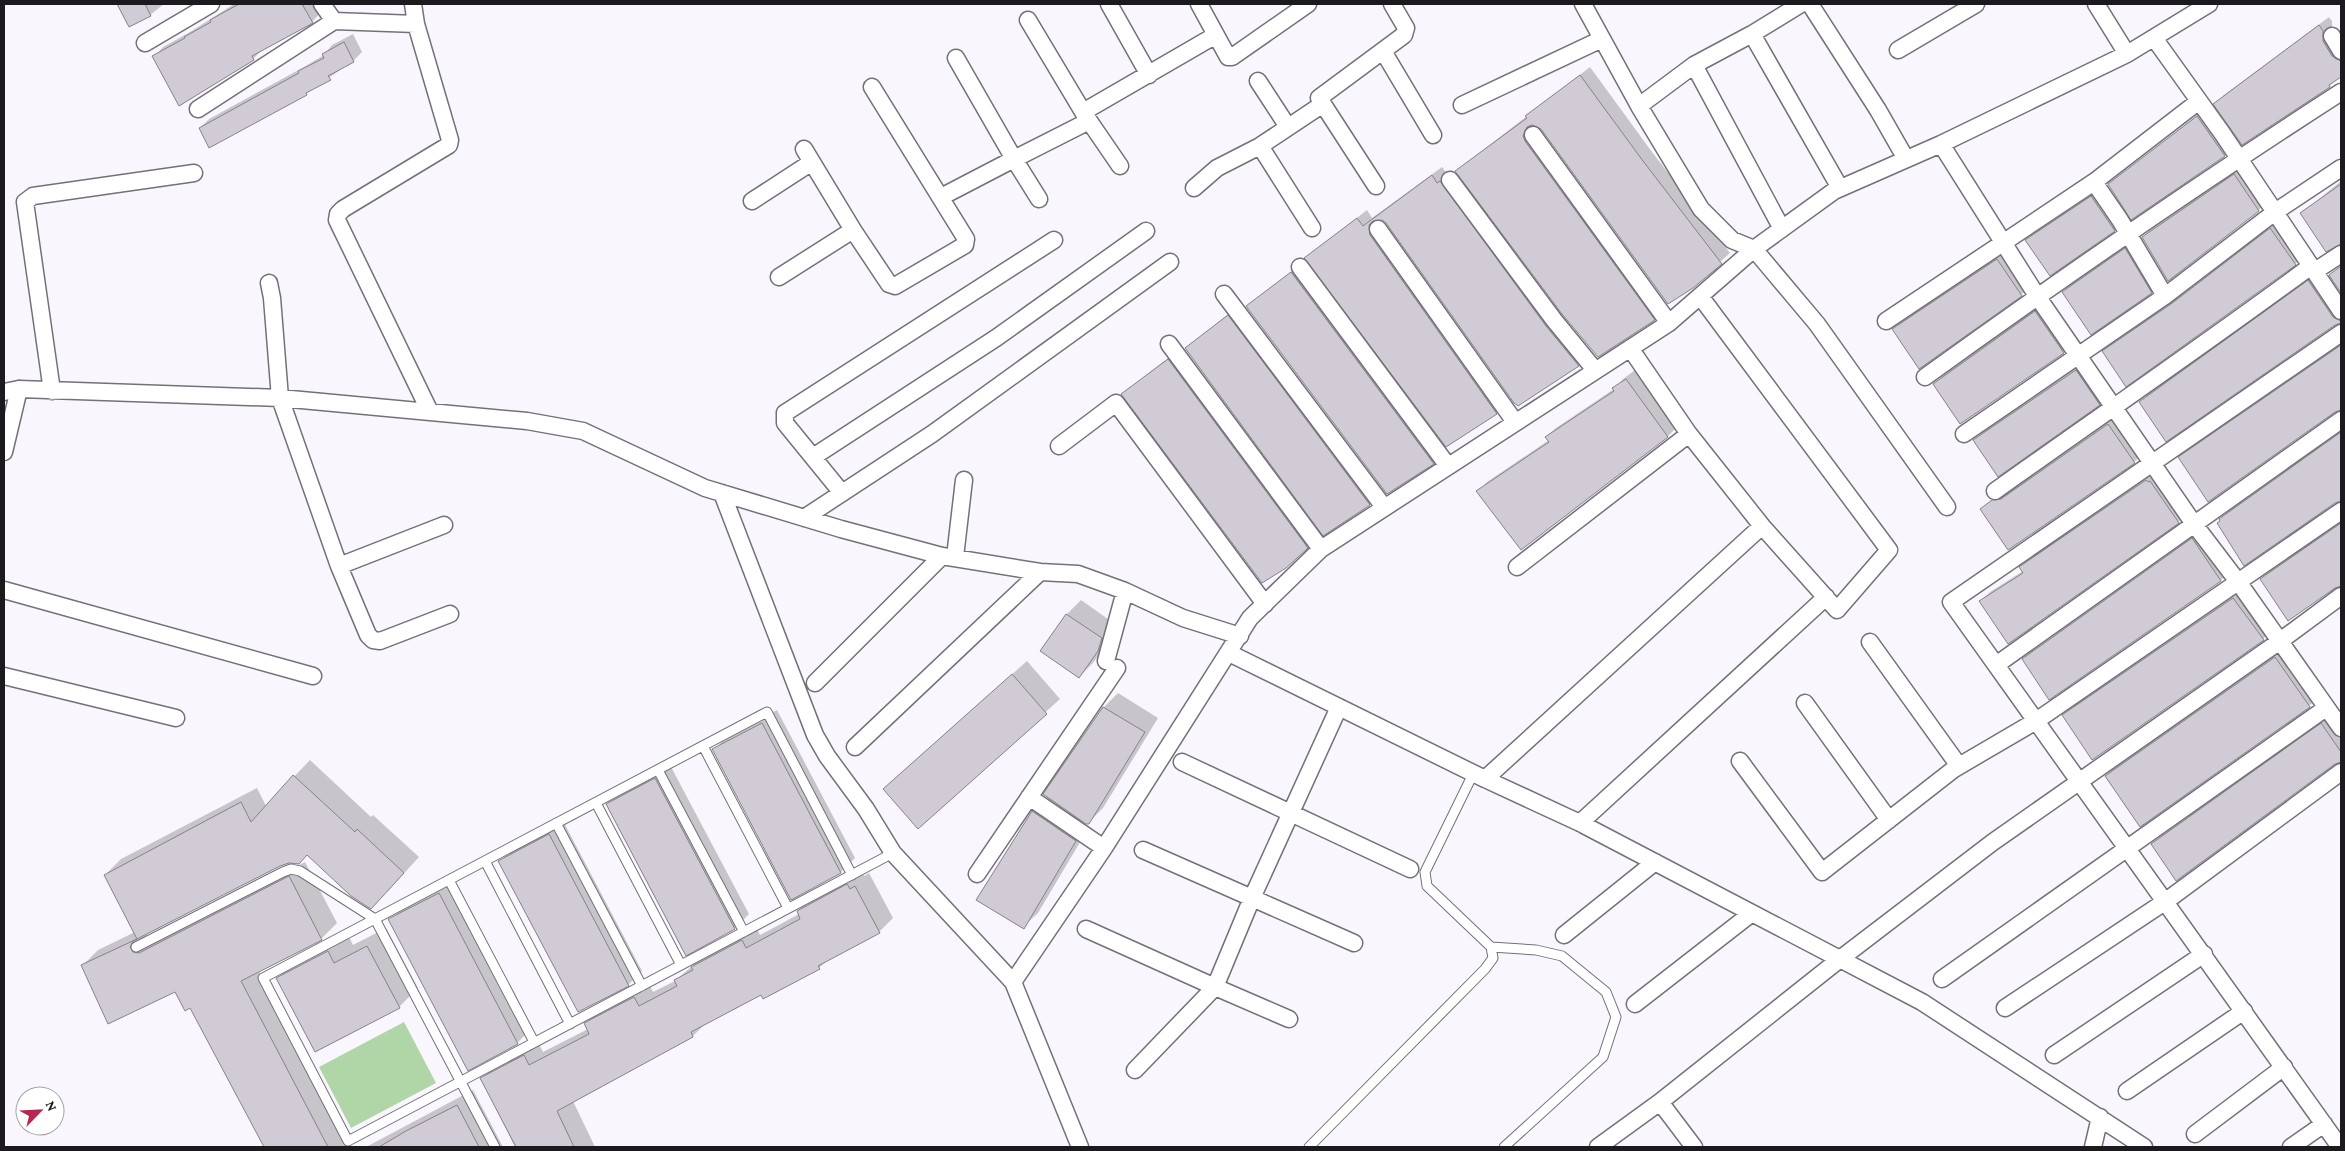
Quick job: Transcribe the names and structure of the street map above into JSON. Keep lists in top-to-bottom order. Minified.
{"north":"top right"}
